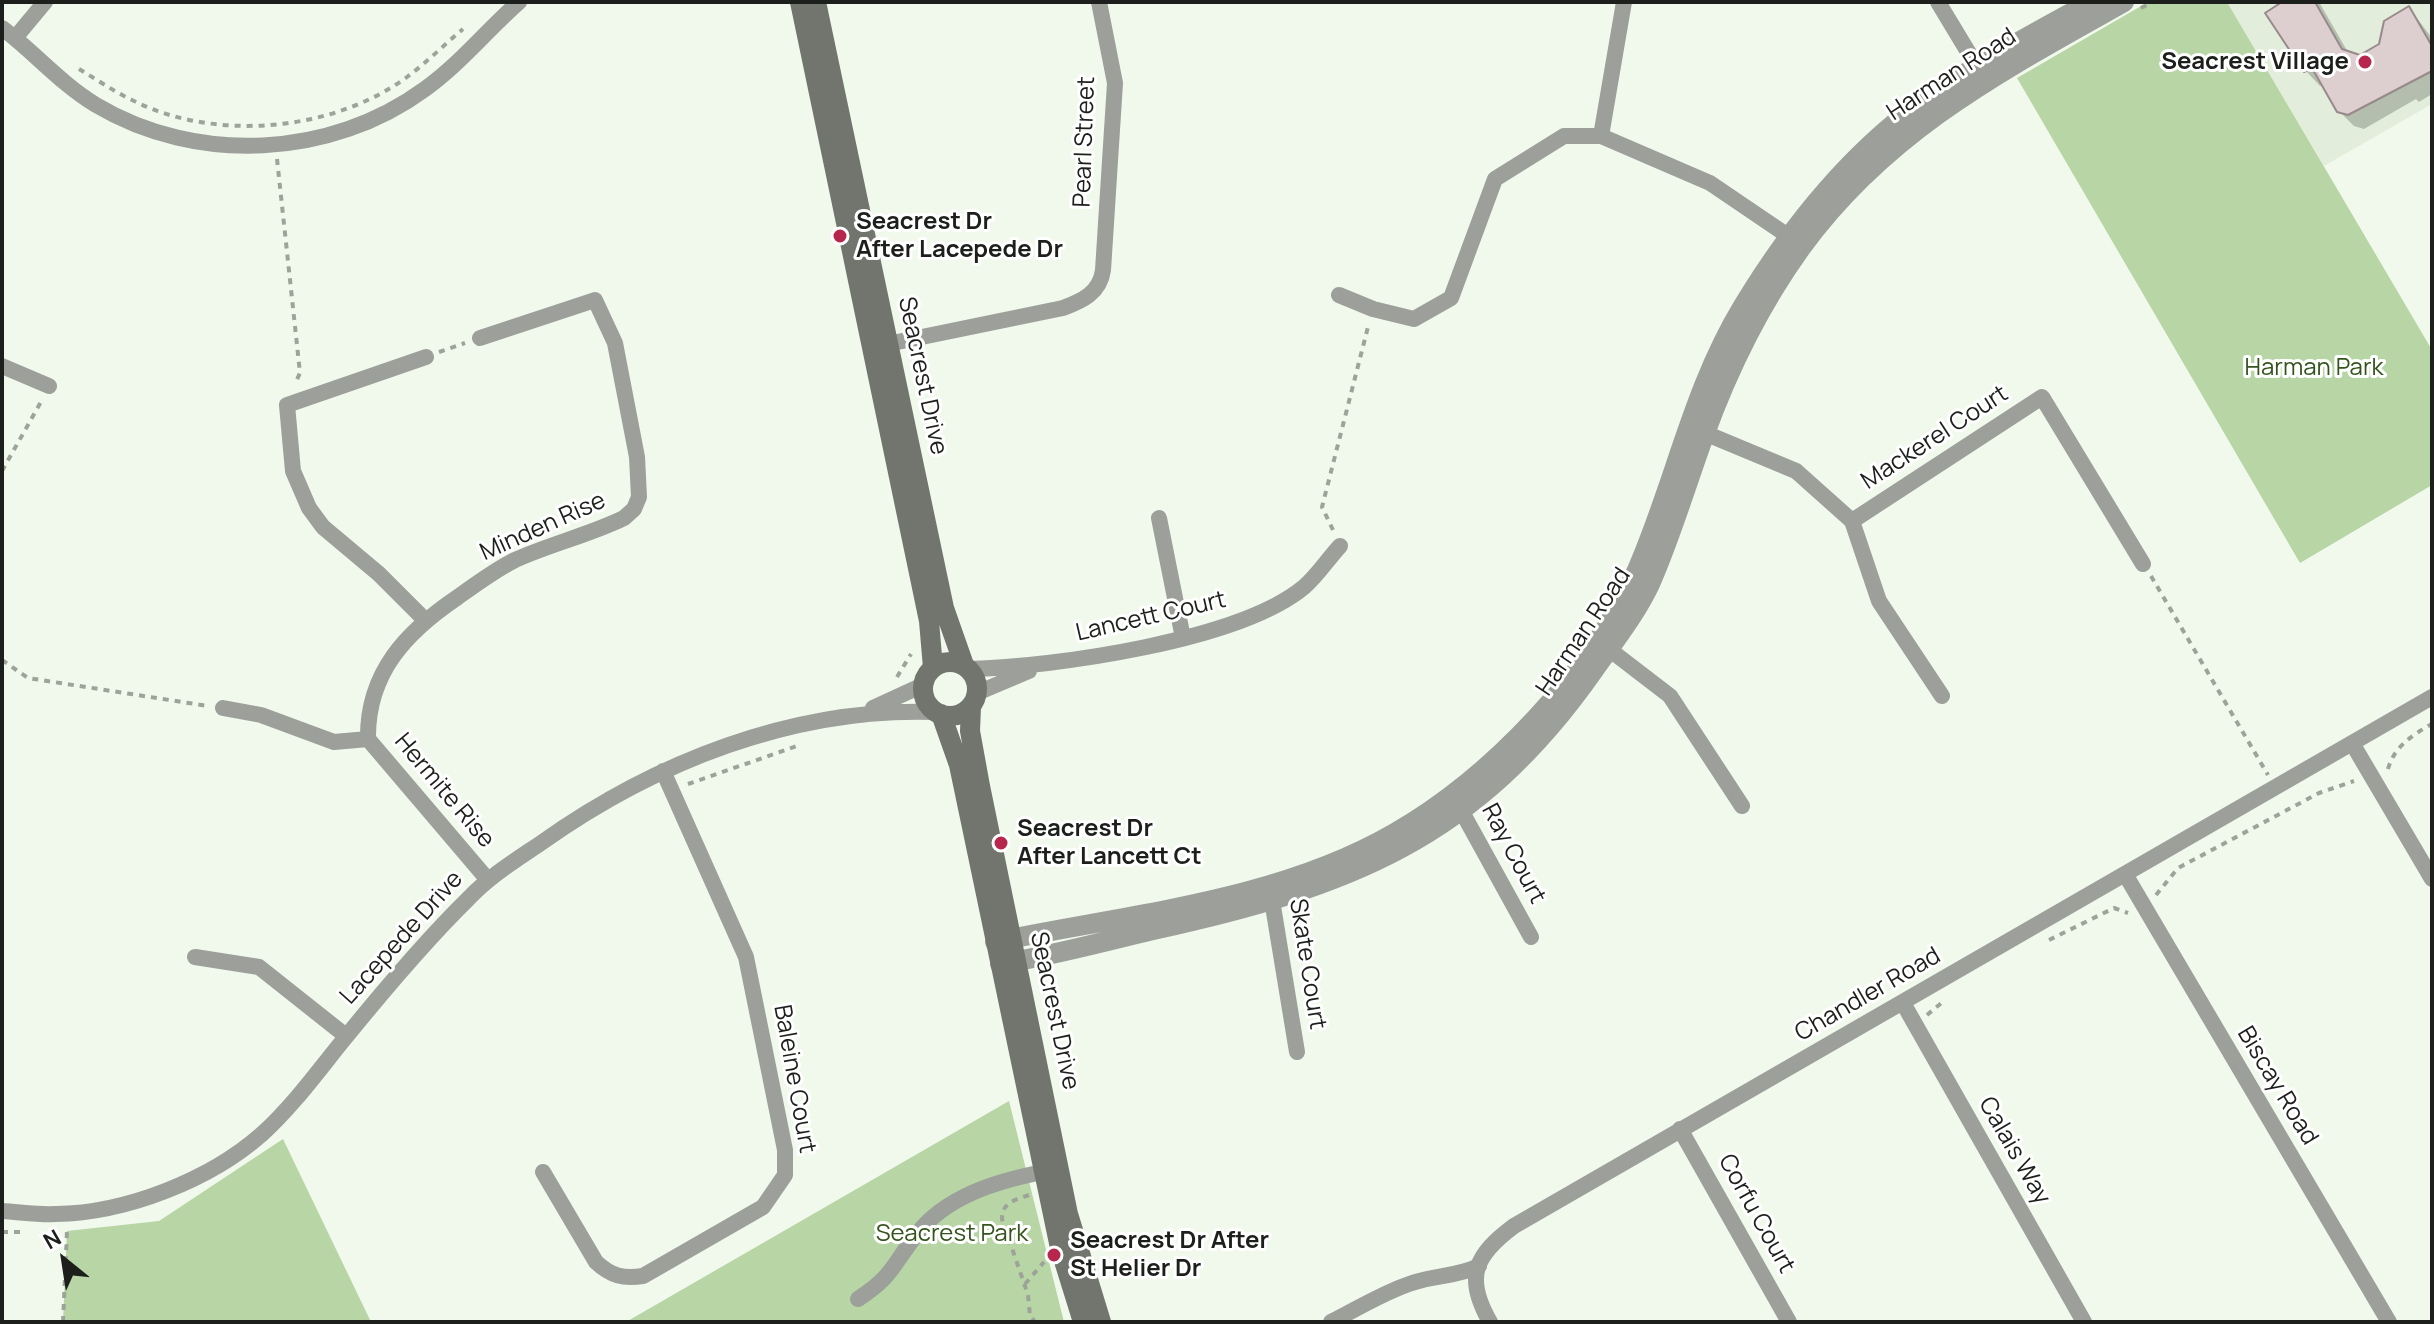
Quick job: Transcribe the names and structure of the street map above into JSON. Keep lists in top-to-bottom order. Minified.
{"streets":{"main road":["Seacrest Drive"],"street":["Harman Road","Pearl Street","Mackerel Court","Minden Rise","Lancett Court","Hermite Rise","Ray Court","Lacepede Drive","Skate Court","Chandler Road","Baleine Court","Biscay Road","Calais Way","Corfu Court"]},"crossings":[["Harman Road","Seacrest Drive"],["Harman Road","Ray Court"],["Harman Road","Skate Court"],["Pearl Street","Seacrest Drive"],["Seacrest Drive","Lancett Court"],["Seacrest Drive","Lacepede Drive"],["Minden Rise","Hermite Rise"],["Lancett Court","Lacepede Drive"],["Hermite Rise","Lacepede Drive"],["Lacepede Drive","Baleine Court"],["Chandler Road","Biscay Road"],["Chandler Road","Calais Way"],["Chandler Road","Corfu Court"]],"parks":["Harman Park","Seacrest Park"],"places":["Seacrest Village","Seacrest Dr After Lacepede Dr","Seacrest Dr After Lancett Ct","Seacrest Dr After St Helier Dr"],"north":"top left"}
